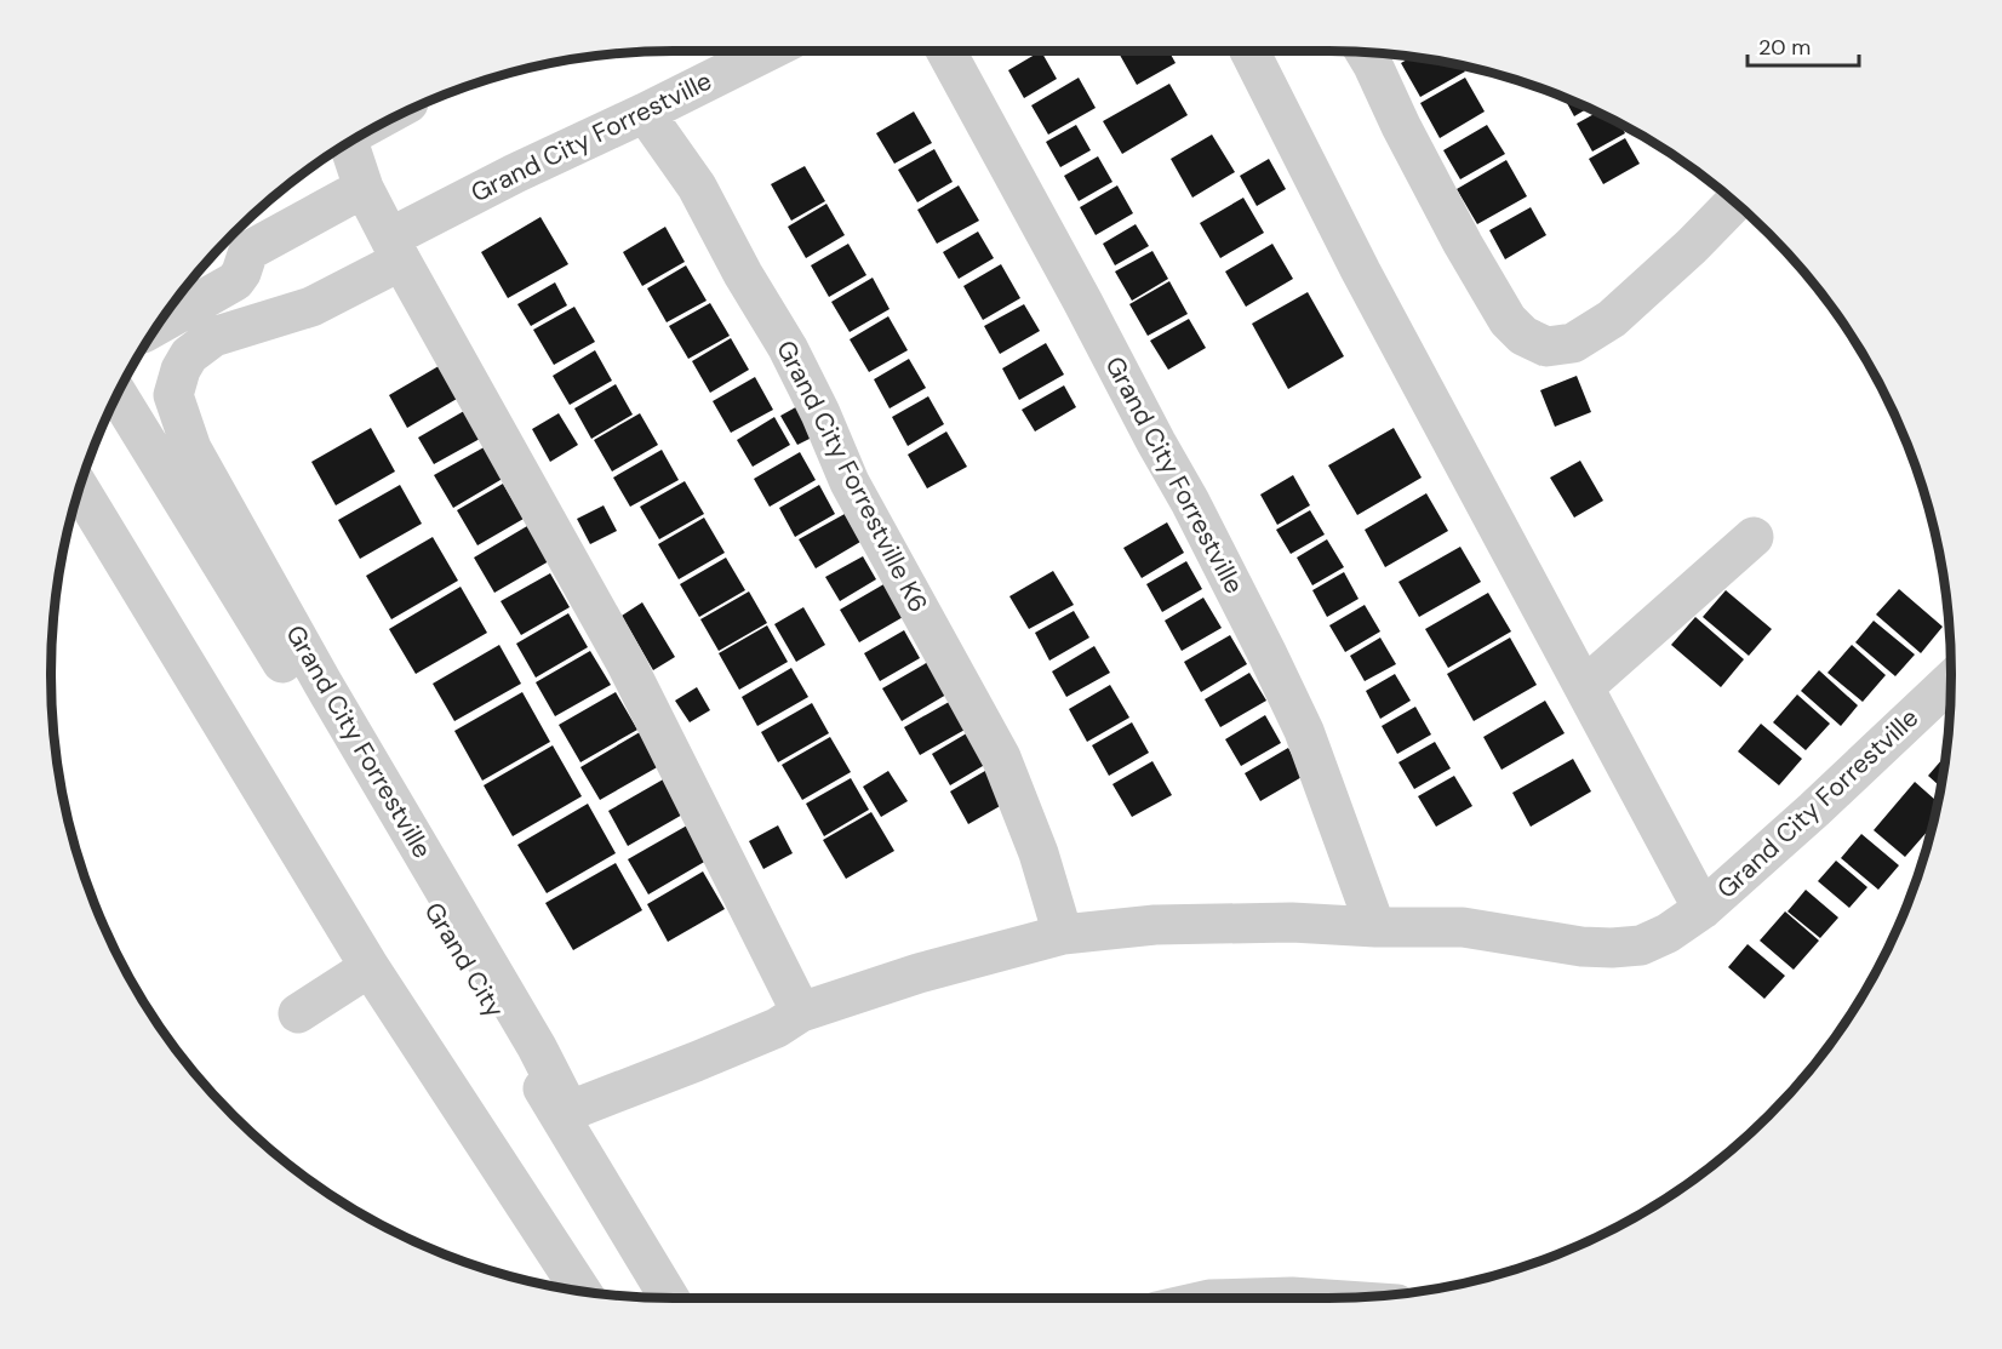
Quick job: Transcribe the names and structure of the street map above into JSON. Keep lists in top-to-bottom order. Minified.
{"streets":{"street":["Grand City Forrestville","Grand City Forrestville K6","Grand City"]},"crossings":[["Grand City Forrestville","Grand City Forrestville K6"]],"scale_bar":"20 m"}
